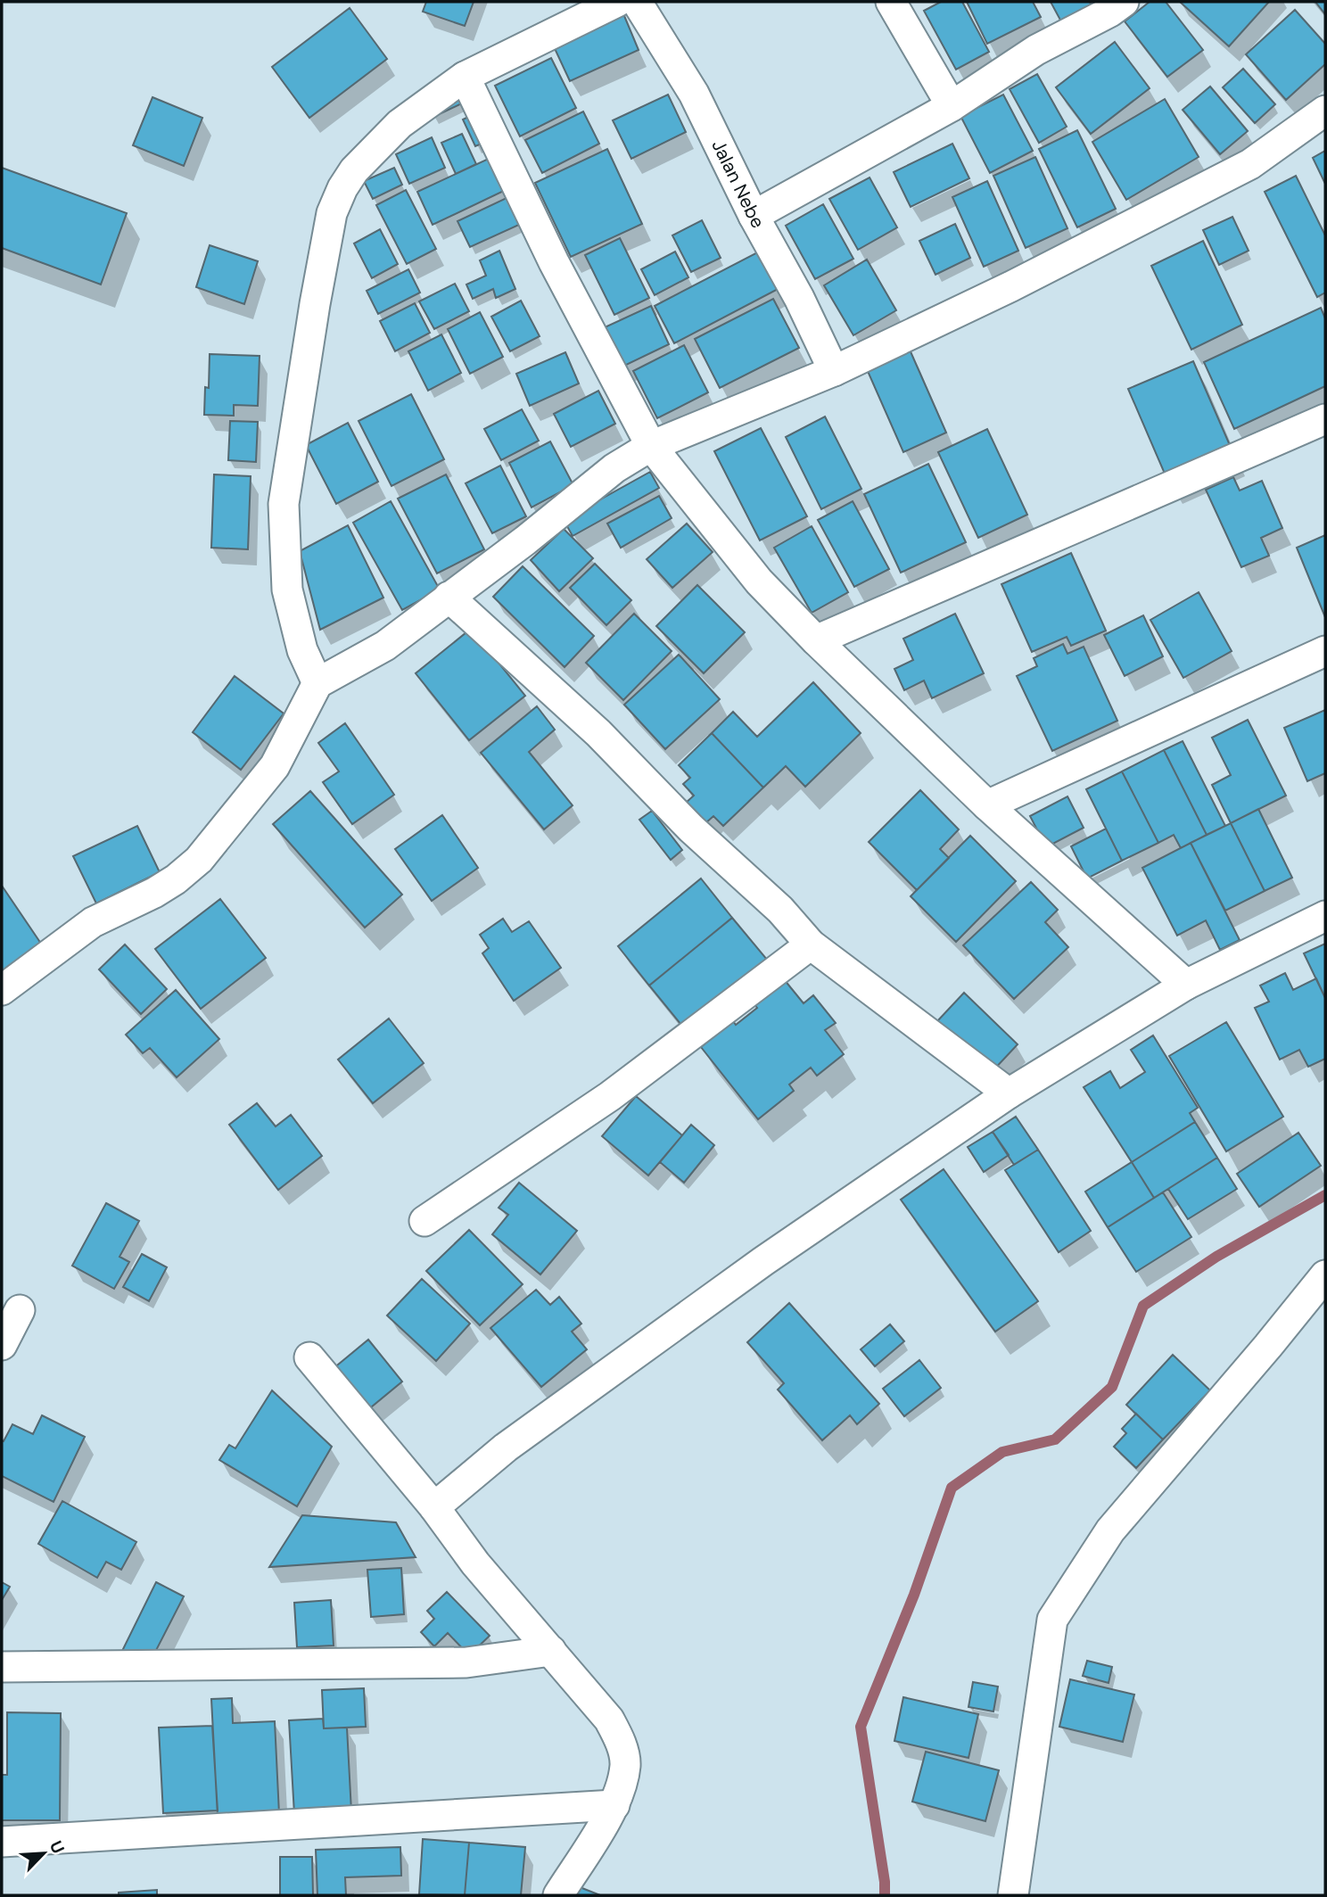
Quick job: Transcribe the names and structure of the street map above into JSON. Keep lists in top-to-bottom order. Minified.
{"streets":{"street":["Jalan Nebe"]},"north":"top right"}
